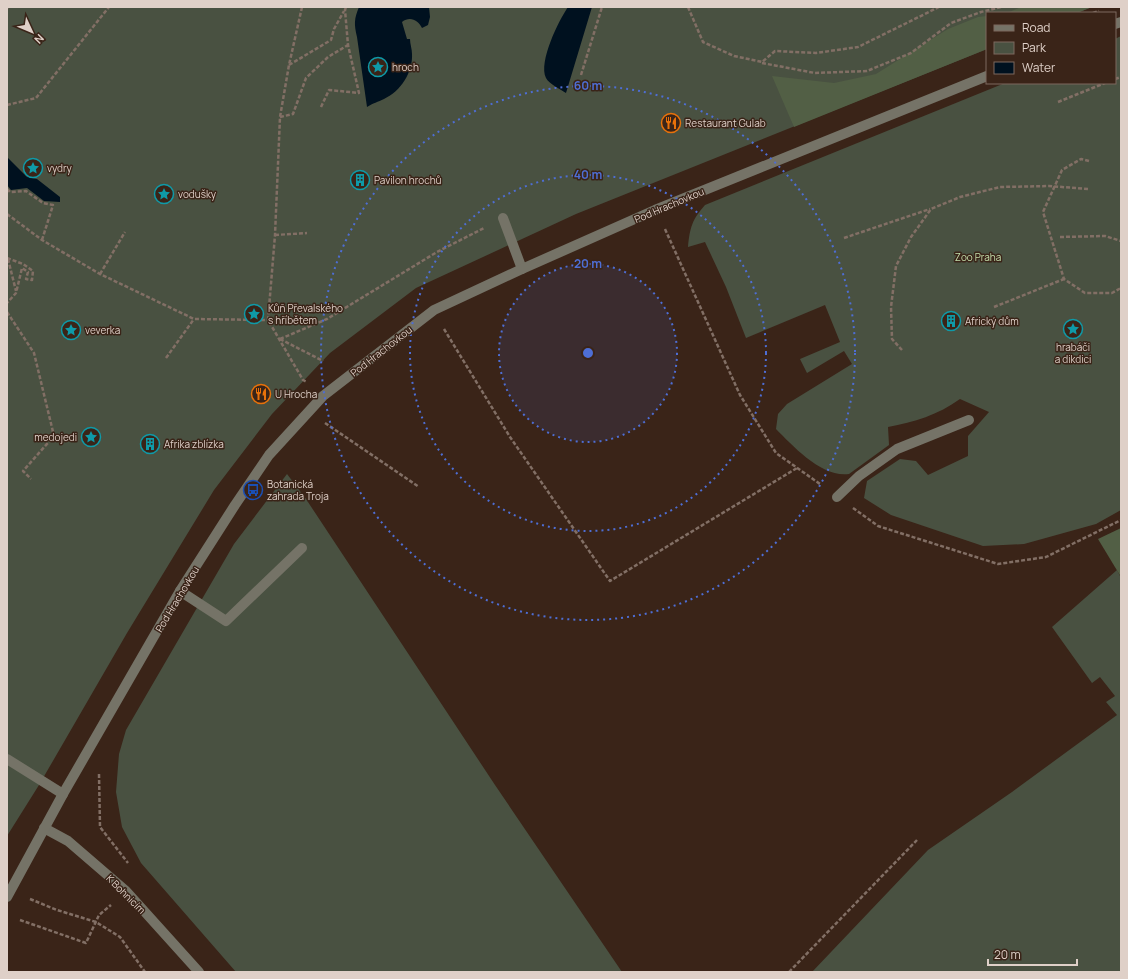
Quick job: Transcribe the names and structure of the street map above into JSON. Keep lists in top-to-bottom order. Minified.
{"streets":{"street":["Pod Hrachovkou","K Bohnicím"]},"crossings":[["Pod Hrachovkou","K Bohnicím"]],"parks":["Zoo Praha"],"places":{"place":["hroch","vydry","vodušky","Kůň Převalského s hříbětem","hrabáči a dikdici","veverka","medojedi"],"restaurant":["Restaurant Gulab","U Hrocha"],"building":["Pavilon hrochů","Africký dům","Afrika zblízka"],"bus stop":["Botanická zahrada Troja"]},"legend":["Road","Park","Water"],"scale_bar":"20 m","north":"bottom right","rings":["60 m","40 m","20 m"]}
